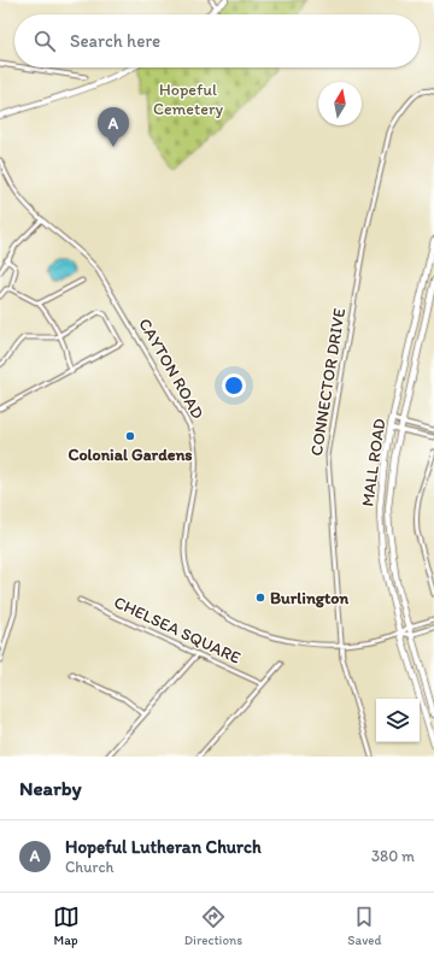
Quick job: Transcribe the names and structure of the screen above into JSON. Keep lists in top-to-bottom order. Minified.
{"streets":{"main road":["MALL ROAD"],"street":["CAYTON ROAD","CONNECTOR DRIVE","CHELSEA SQUARE"]},"crossings":[["CAYTON ROAD","CONNECTOR DRIVE"],["CAYTON ROAD","MALL ROAD"]],"parks":["Hopeful Cemetery"],"places":["Colonial Gardens","Burlington"],"north":"top","page":{"search":"Search here","pins":"A","heading":"Nearby","list":[{"mark":"A","name":"Hopeful Lutheran Church","note":"Church","value":"380 m"}],"nav":["Map","Directions","Saved"]}}
